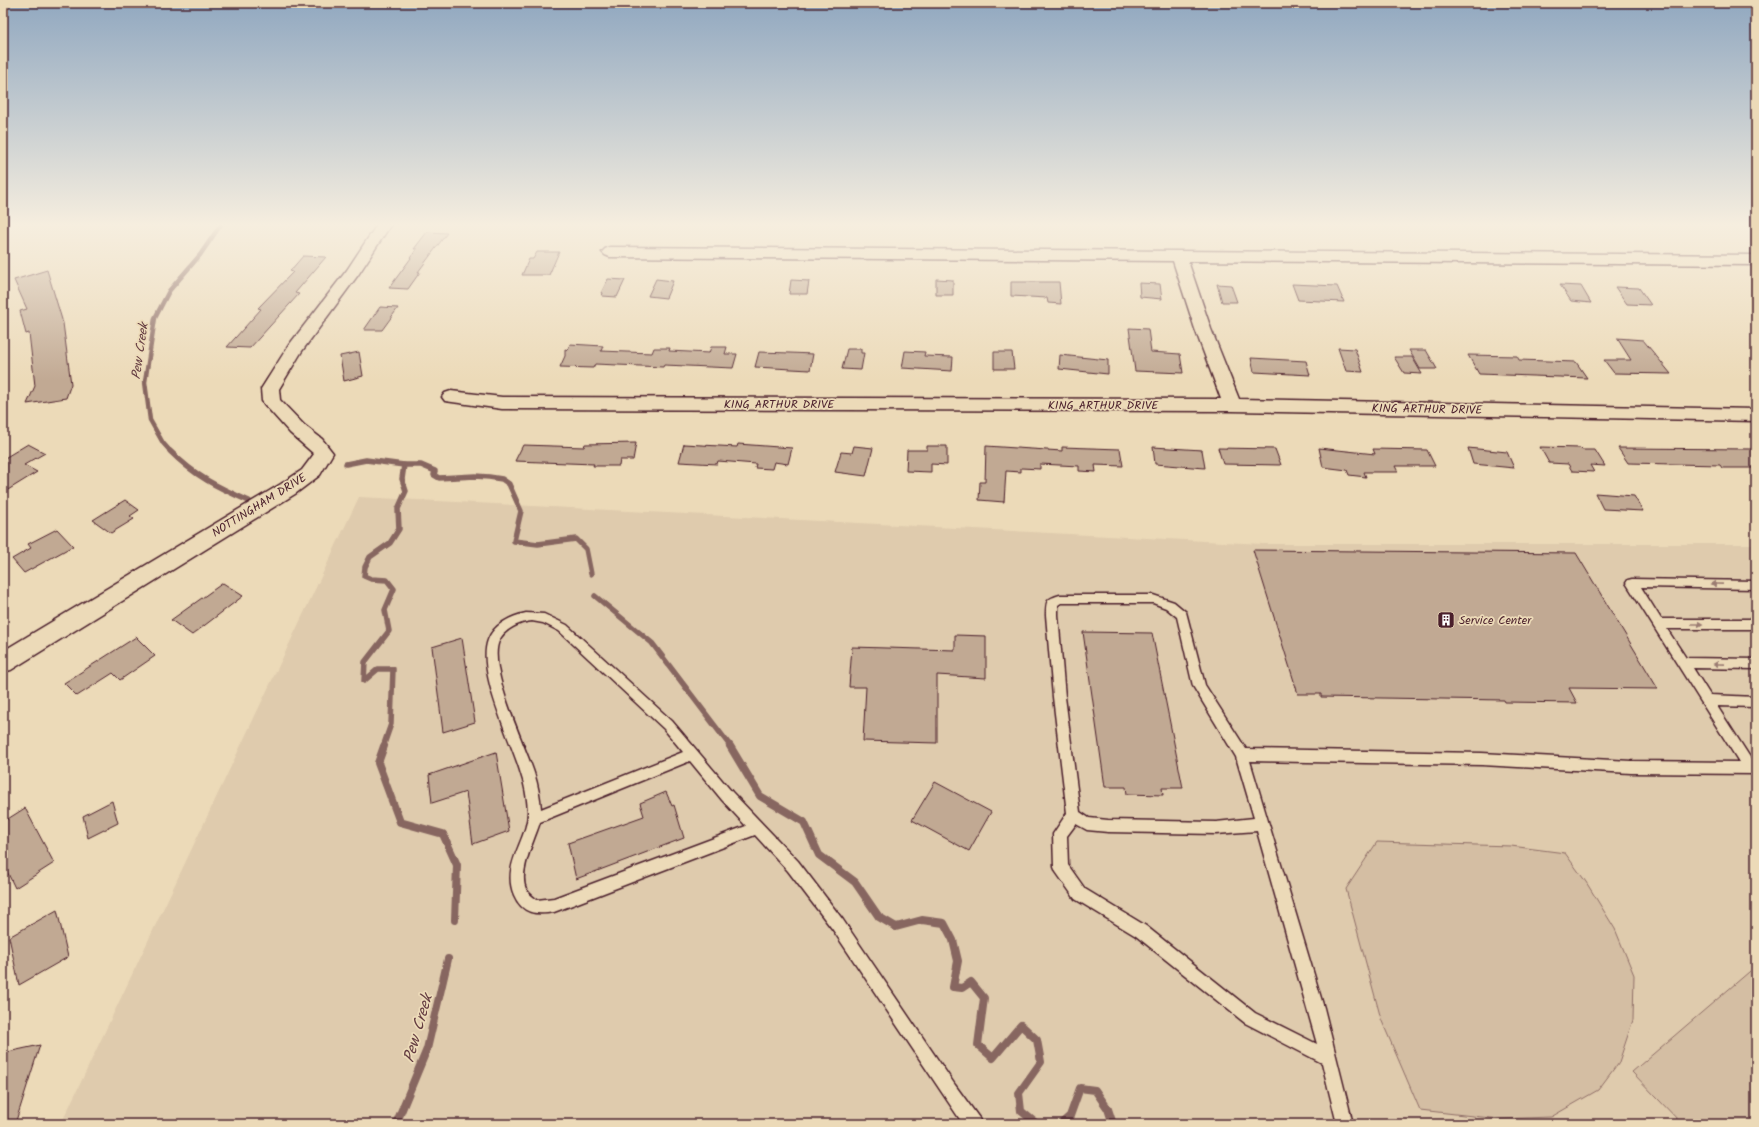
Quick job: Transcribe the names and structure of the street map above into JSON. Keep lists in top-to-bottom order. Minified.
{"streets":{"street":["KING ARTHUR DRIVE","NOTTINGHAM DRIVE"]},"water":["Pew Creek"],"places":{"building":["Service Center"]}}
